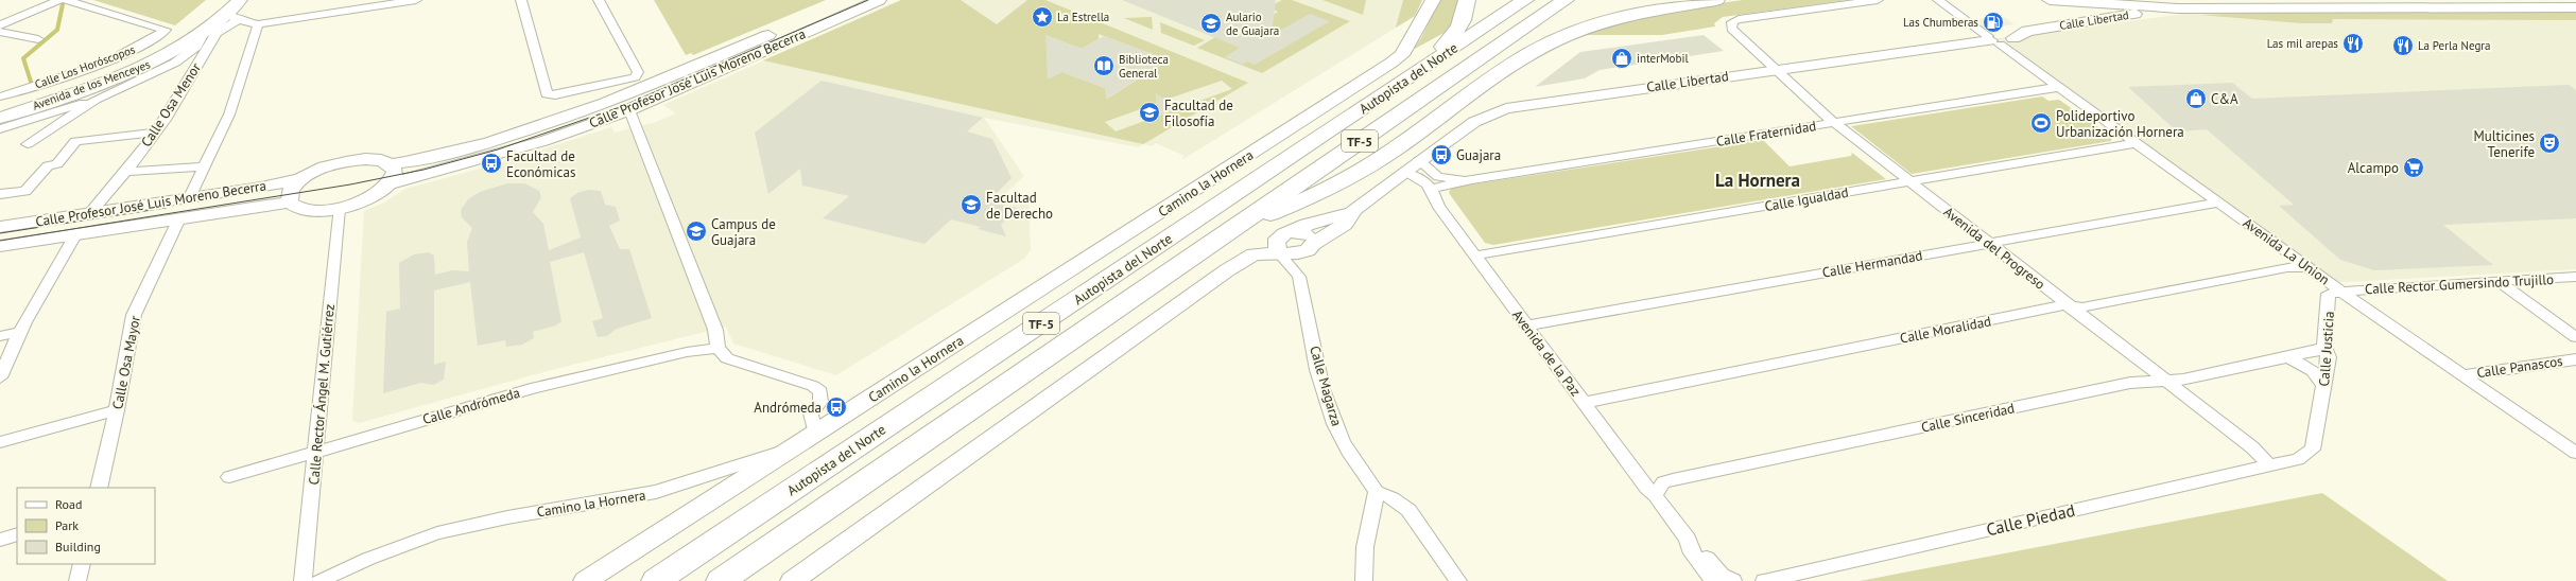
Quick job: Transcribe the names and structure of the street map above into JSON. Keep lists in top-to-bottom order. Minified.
{"streets":{"highway":["Autopista del Norte","TF-5"],"street":["Calle Libertad","Calle Los Horóscopos","Calle Profesor José Luis Moreno Becerra","Avenida de los Menceyes","Calle Osa Menor","Calle Fraternidad","Camino la Hornera","Calle Igualdad","Avenida del Progreso","Avenida La Union","Calle Hermandad","Calle Rector Gumersindo Trujillo","Calle Moralidad","Calle Justicia","Avenida de la Paz","Calle Osa Mayor","Calle Panascos","Calle Magarza","Calle Rector Ángel M. Gutiérrez","Calle Andrómeda","Calle Sinceridad","Calle Piedad"]},"crossings":[["Calle Libertad","Calle Fraternidad"],["Calle Libertad","Avenida del Progreso"],["Calle Libertad","Avenida La Union"],["Calle Profesor José Luis Moreno Becerra","Calle Osa Menor"],["Calle Profesor José Luis Moreno Becerra","Calle Osa Mayor"],["Avenida de los Menceyes","Calle Osa Menor"],["Calle Fraternidad","Avenida del Progreso"],["Calle Fraternidad","Avenida La Union"],["Calle Fraternidad","Avenida de la Paz"],["Calle Igualdad","Avenida del Progreso"],["Calle Igualdad","Avenida La Union"],["Calle Igualdad","Avenida de la Paz"],["Avenida del Progreso","Calle Hermandad"],["Avenida del Progreso","Calle Moralidad"],["Avenida del Progreso","Calle Sinceridad"],["Avenida del Progreso","Calle Piedad"],["Avenida La Union","Calle Hermandad"],["Avenida La Union","Calle Rector Gumersindo Trujillo"],["Avenida La Union","Calle Moralidad"],["Avenida La Union","Calle Justicia"],["Avenida La Union","Calle Panascos"],["Calle Hermandad","Avenida de la Paz"],["Calle Rector Gumersindo Trujillo","Calle Justicia"],["Calle Moralidad","Avenida de la Paz"],["Calle Justicia","Calle Sinceridad"],["Calle Justicia","Calle Piedad"],["Avenida de la Paz","Calle Sinceridad"],["Calle Rector Ángel M. Gutiérrez","Calle Andrómeda"]],"districts":["La Hornera"],"places":{"place":["La Estrella"],"fuel station":["Las Chumberas"],"school or university":["Aulario de Guajara","Facultad de Filosofía","Facultad de Derecho","Campus de Guajara"],"restaurant":["Las mil arepas","La Perla Negra"],"shop":["interMobil","C&A"],"library":["Biblioteca General"],"sports":["Polideportivo Urbanización Hornera"],"theatre":["Multicines Tenerife"],"bus stop":["Guajara","Facultad de Económicas","Andrómeda"],"supermarket":["Alcampo"]},"legend":["Road","Park","Building"]}
